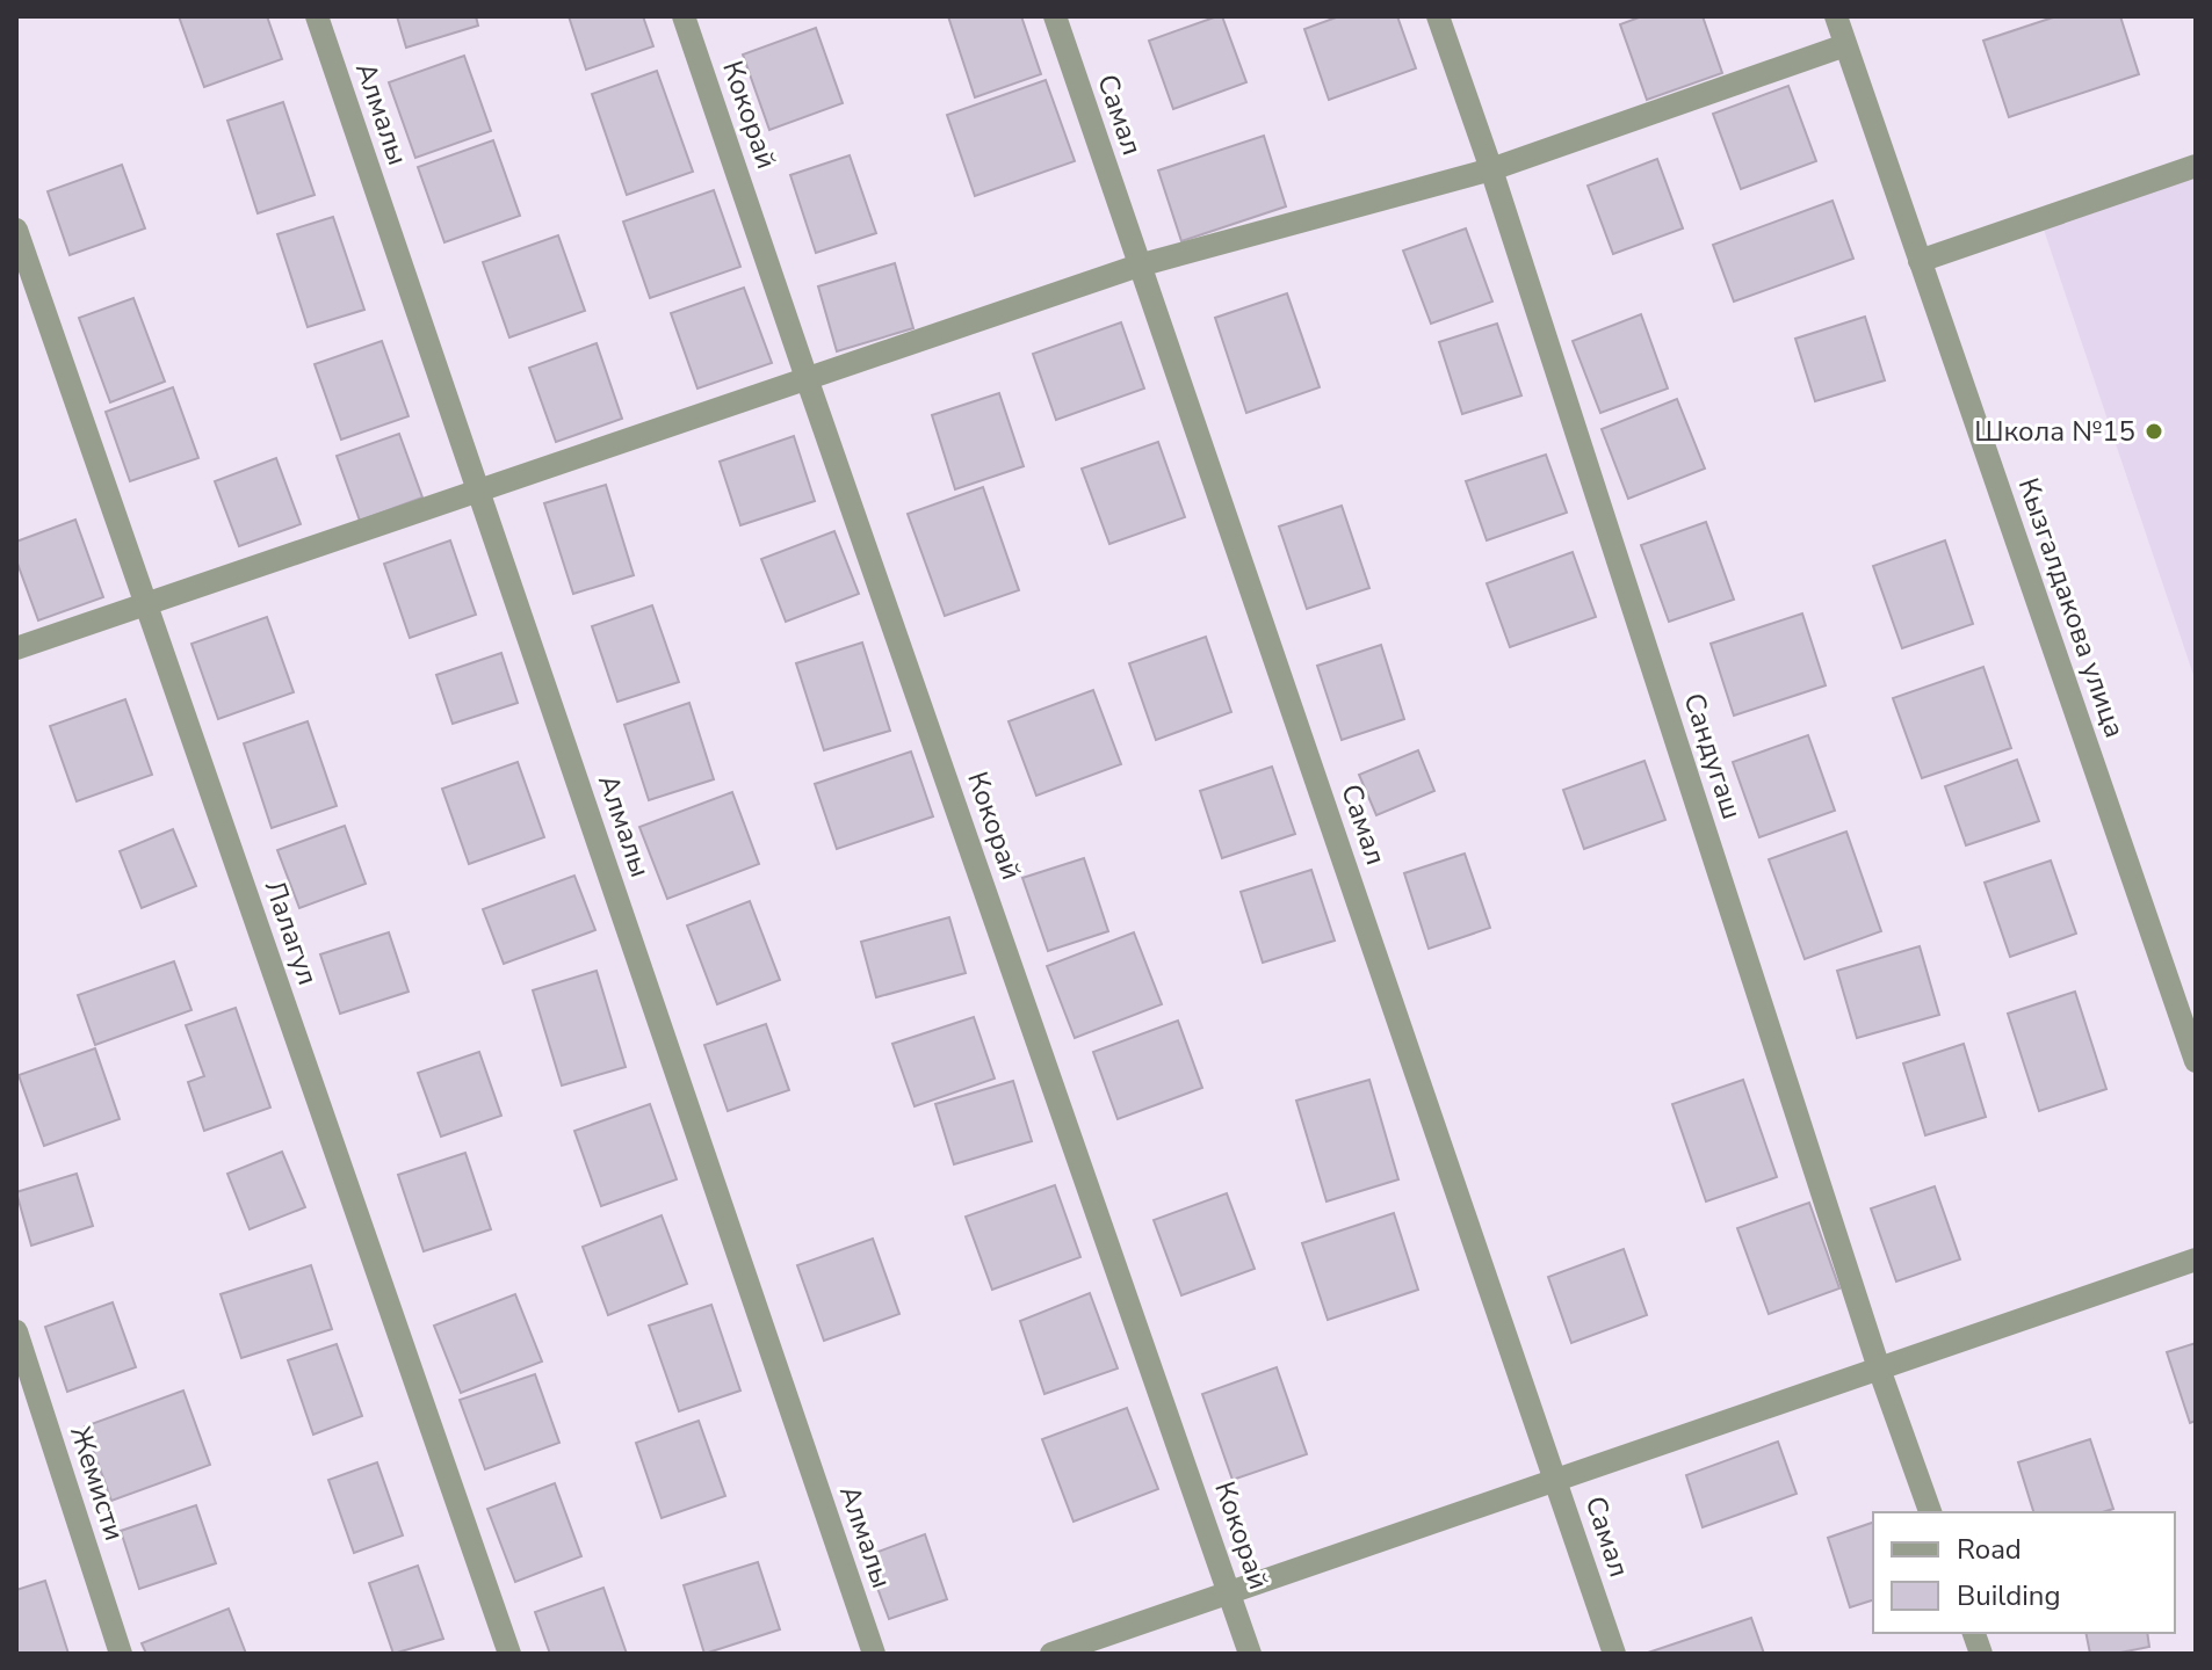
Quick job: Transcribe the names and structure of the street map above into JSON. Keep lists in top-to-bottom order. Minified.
{"streets":{"street":["Алмалы","Кокорай","Самал","Кызгалдакова улица","Сандугаш","Лалагул","Жемисти"]},"places":["Школа №15"],"legend":["Road","Building"]}
